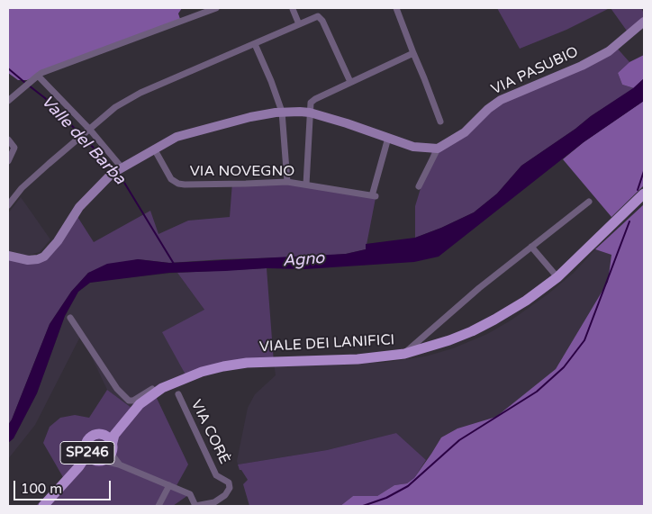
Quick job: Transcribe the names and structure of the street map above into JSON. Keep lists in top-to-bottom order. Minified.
{"streets":{"main road":["VIA PASUBIO","VIALE DEI LANIFICI","SP246"],"street":["VIA NOVEGNO","VIA CORÈ"]},"crossings":[["VIALE DEI LANIFICI","SP246"]],"water":["Valle del Barba","Agno"],"scale_bar":"100 m"}
